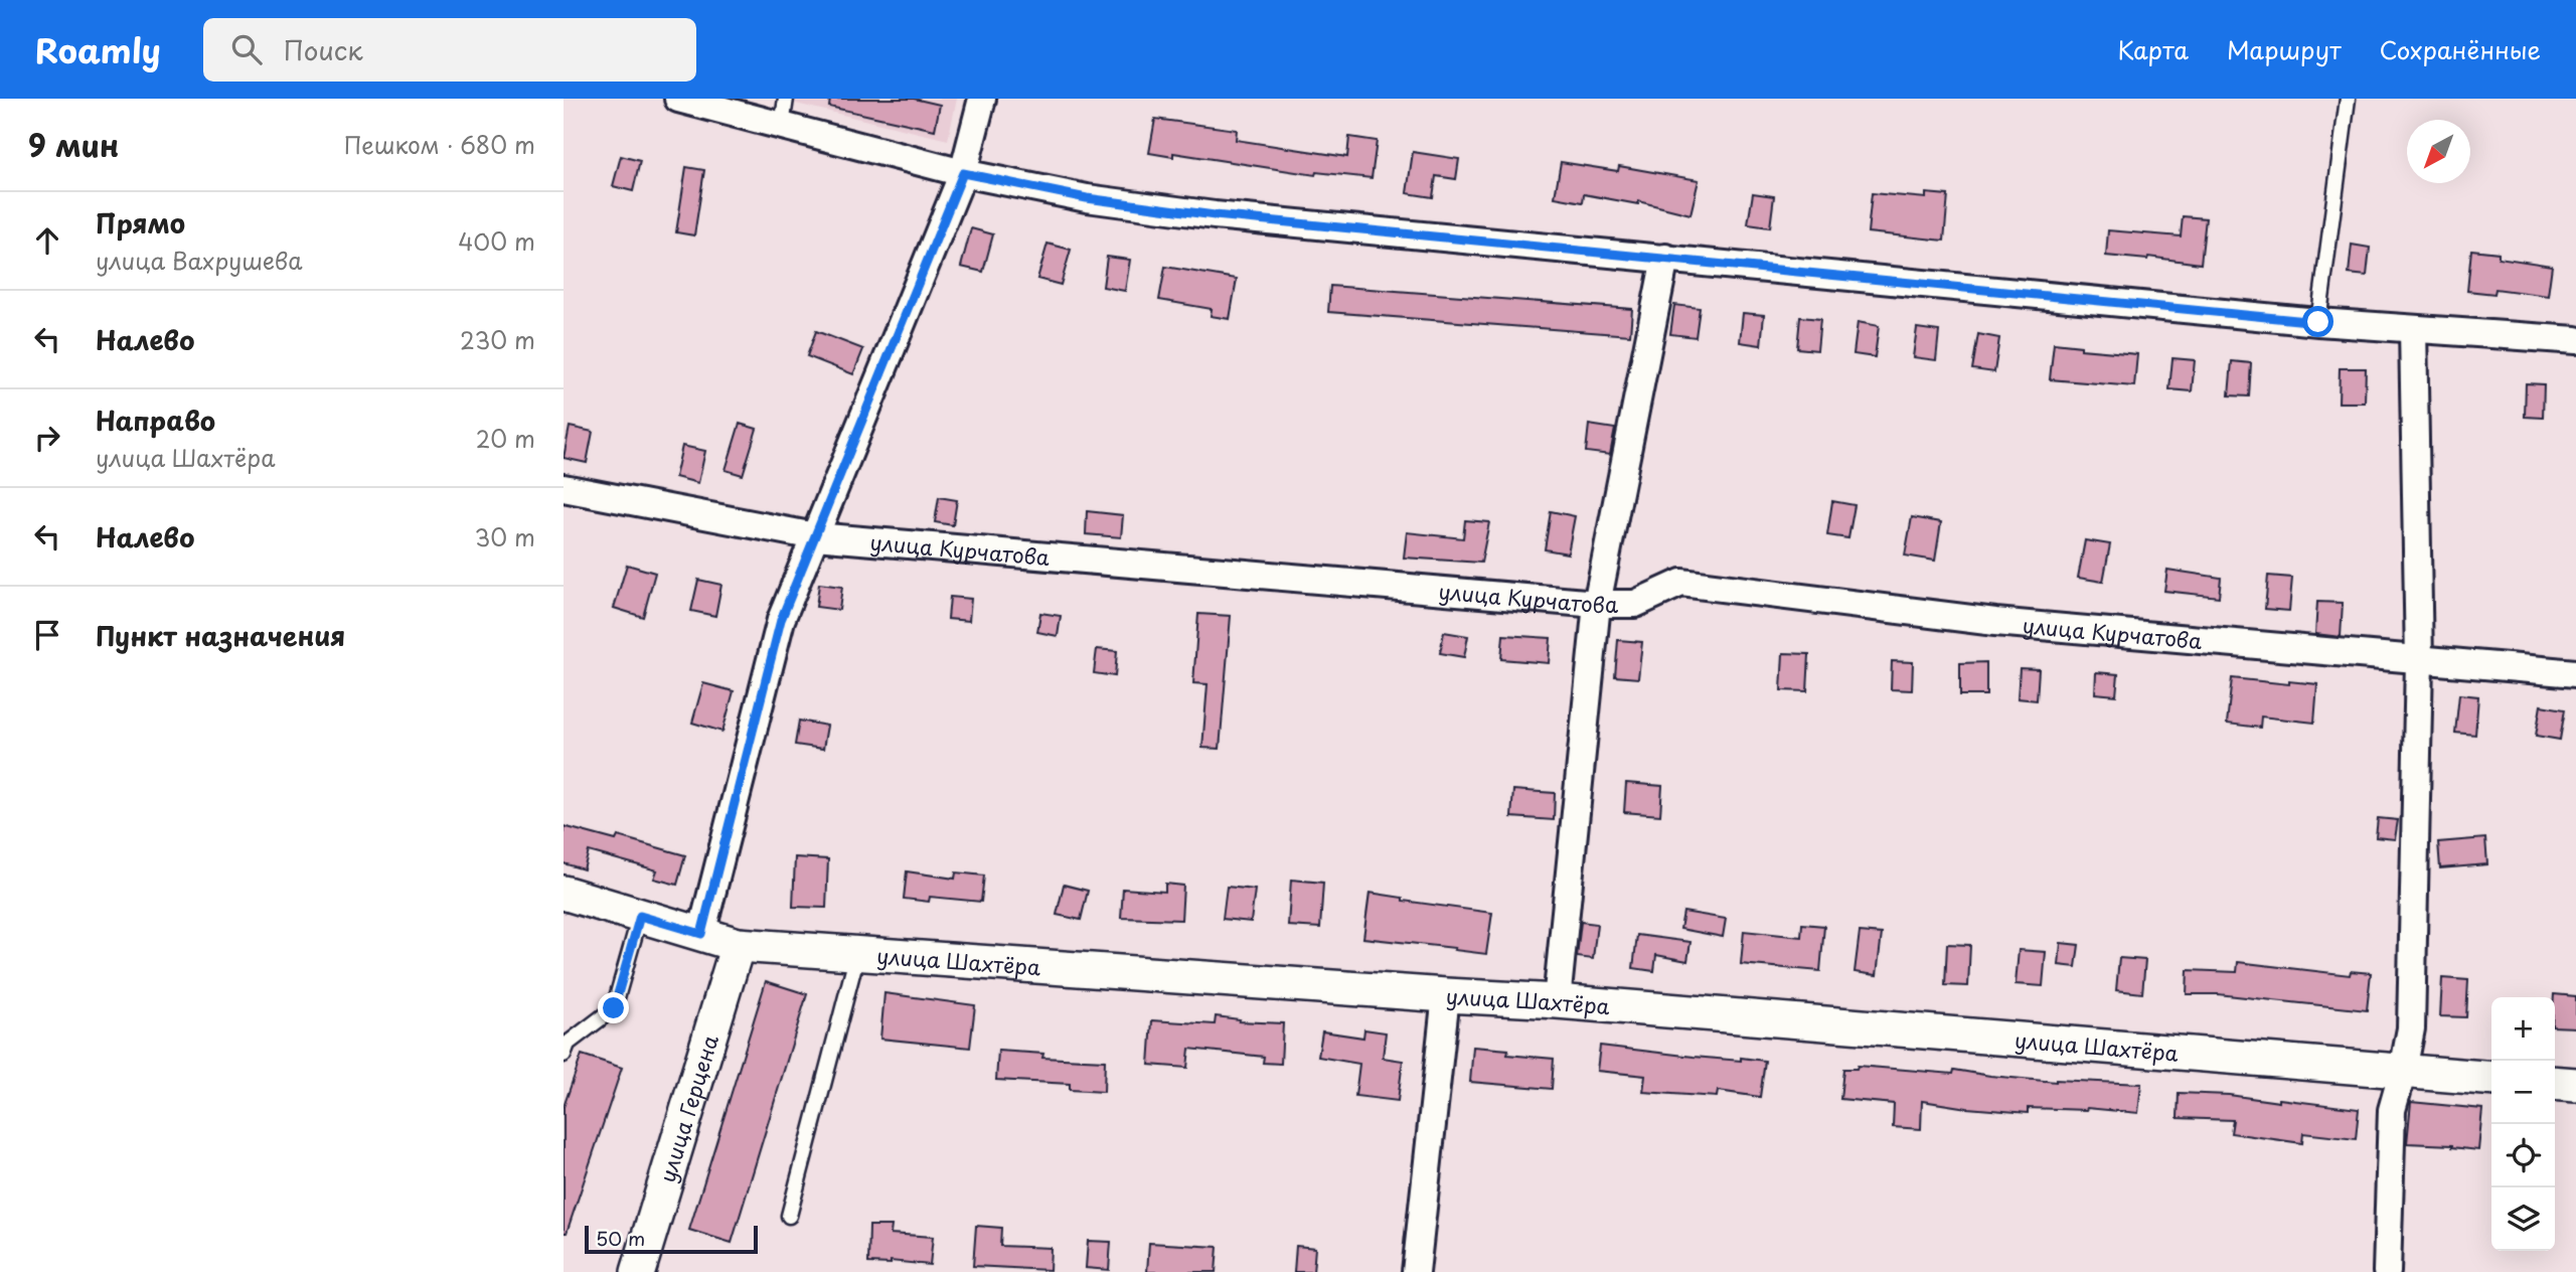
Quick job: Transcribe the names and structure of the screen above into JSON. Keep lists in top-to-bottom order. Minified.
{"streets":{"street":["улица Курчатова","улица Шахтёра","улица Герцена"]},"crossings":[["улица Шахтёра","улица Герцена"]],"scale_bar":"50 m","north":"bottom left","page":{"header":"Roamly","search":"Поиск","nav":["Карта","Маршрут","Сохранённые"],"heading":["9 мин","Пешком · 680 m"],"list":[["Прямо","улица Вахрушева","400 m"],["Налево","230 m"],["Направо","улица Шахтёра","20 m"],["Налево","30 m"],"Пункт назначения"],"map_buttons":["+","−"],"scale":"50 m"}}
